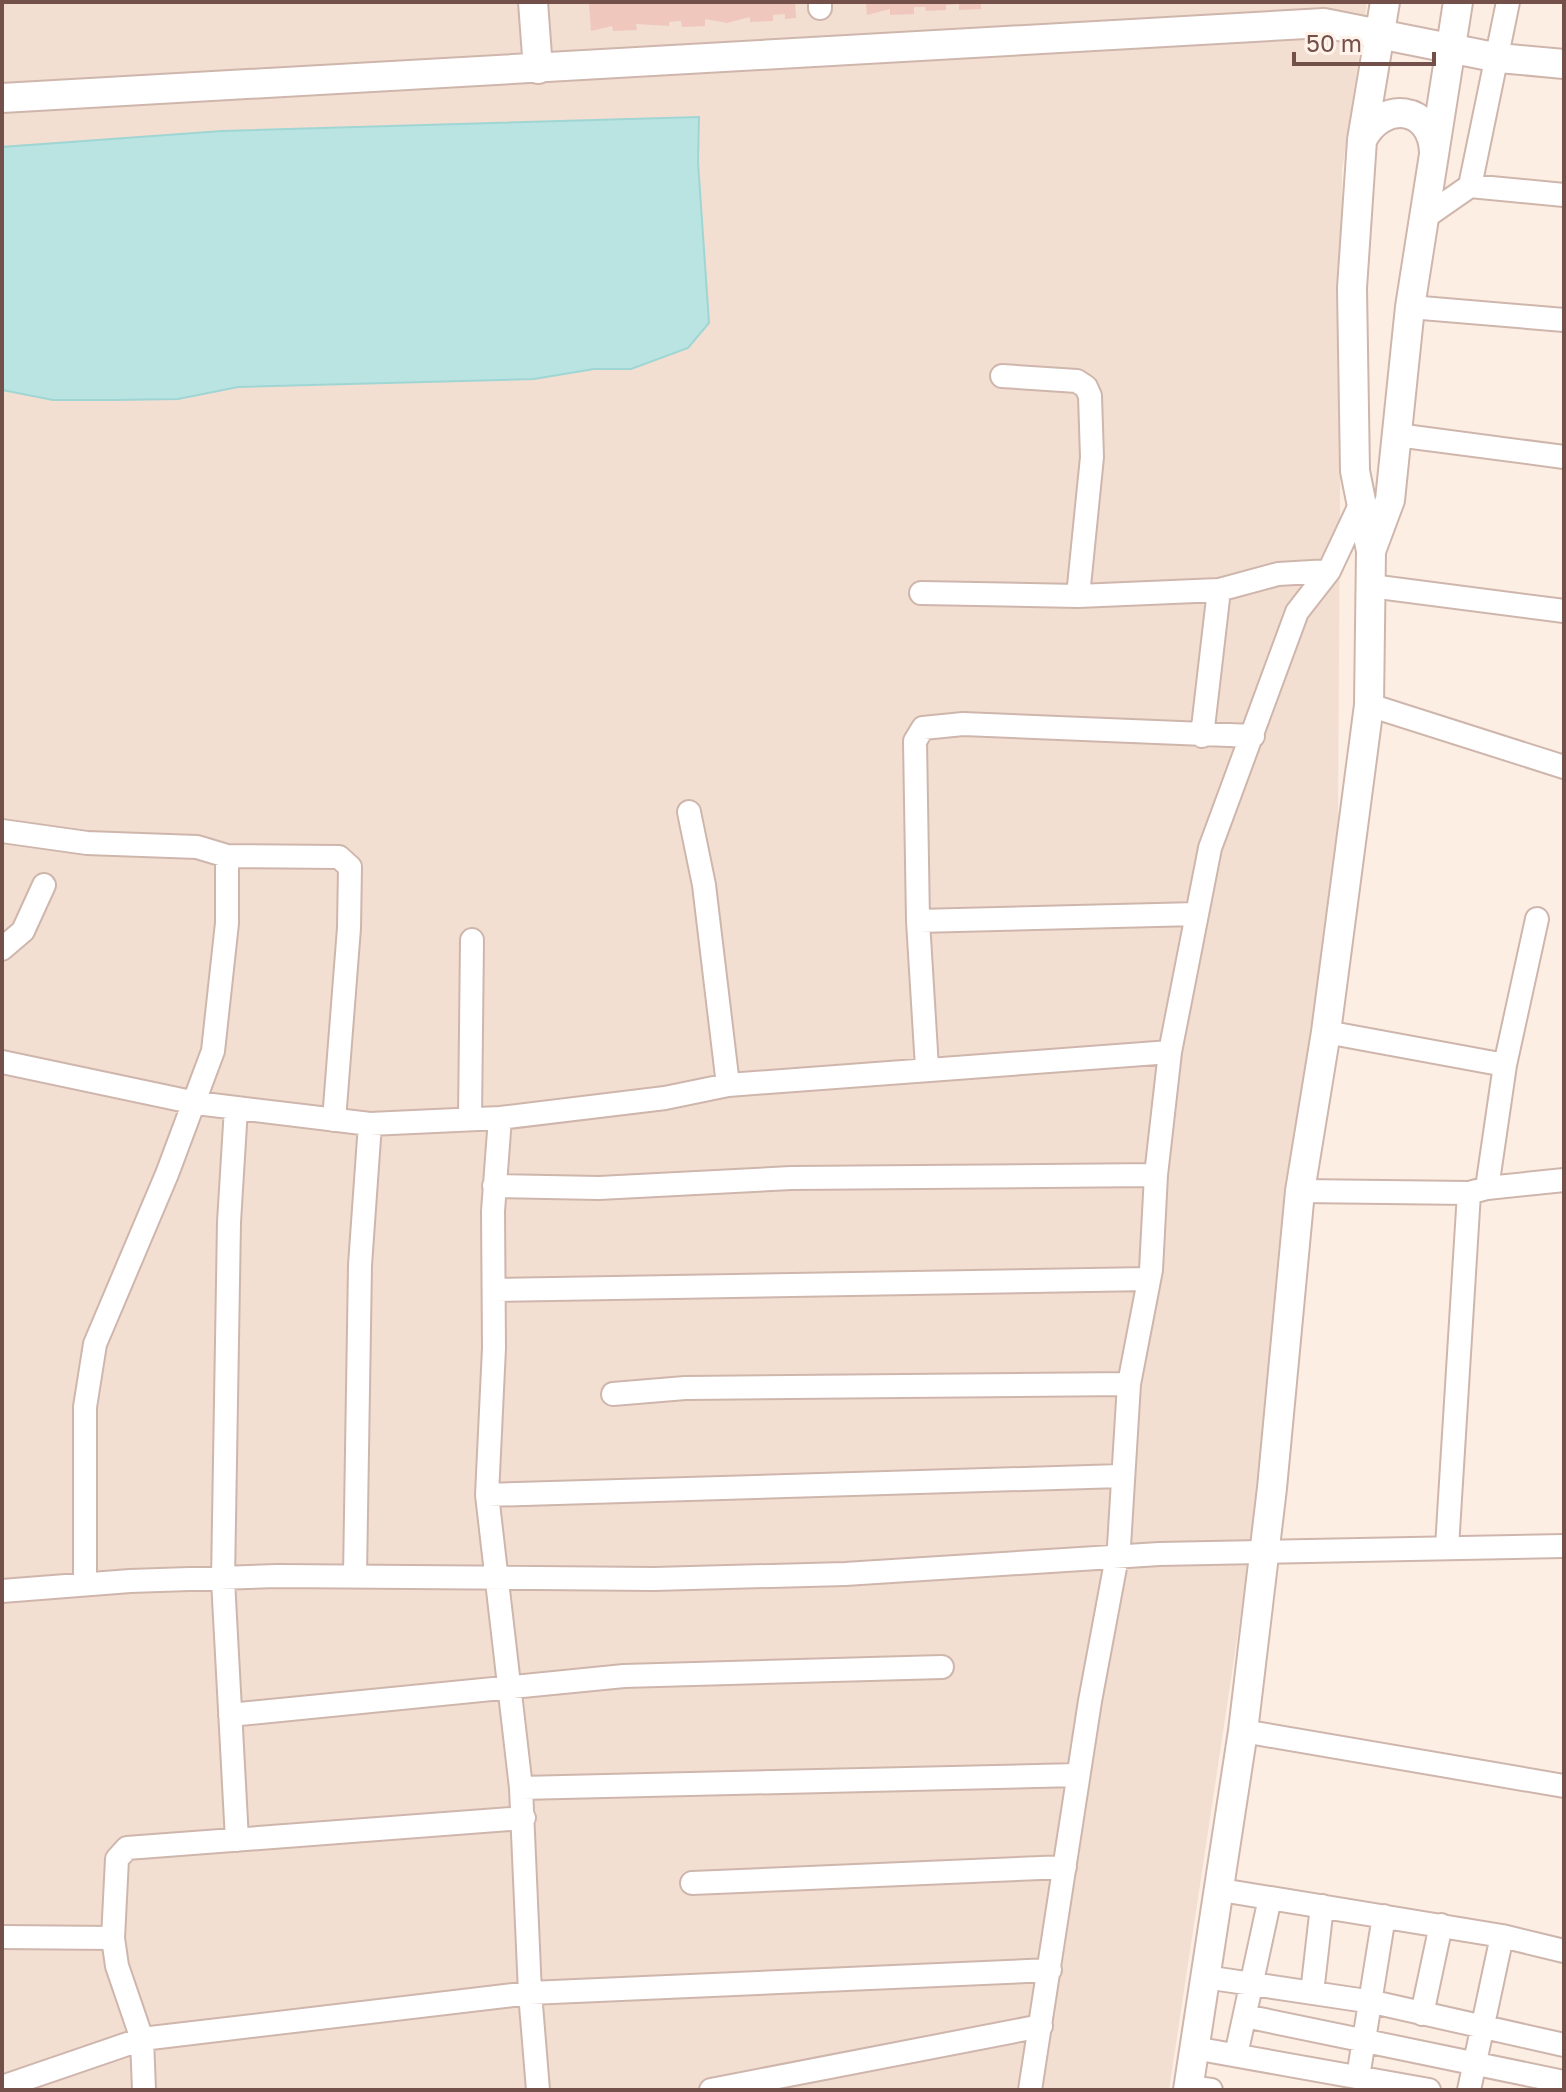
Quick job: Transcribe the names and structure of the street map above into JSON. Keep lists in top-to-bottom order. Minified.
{"scale_bar":"50 m"}
